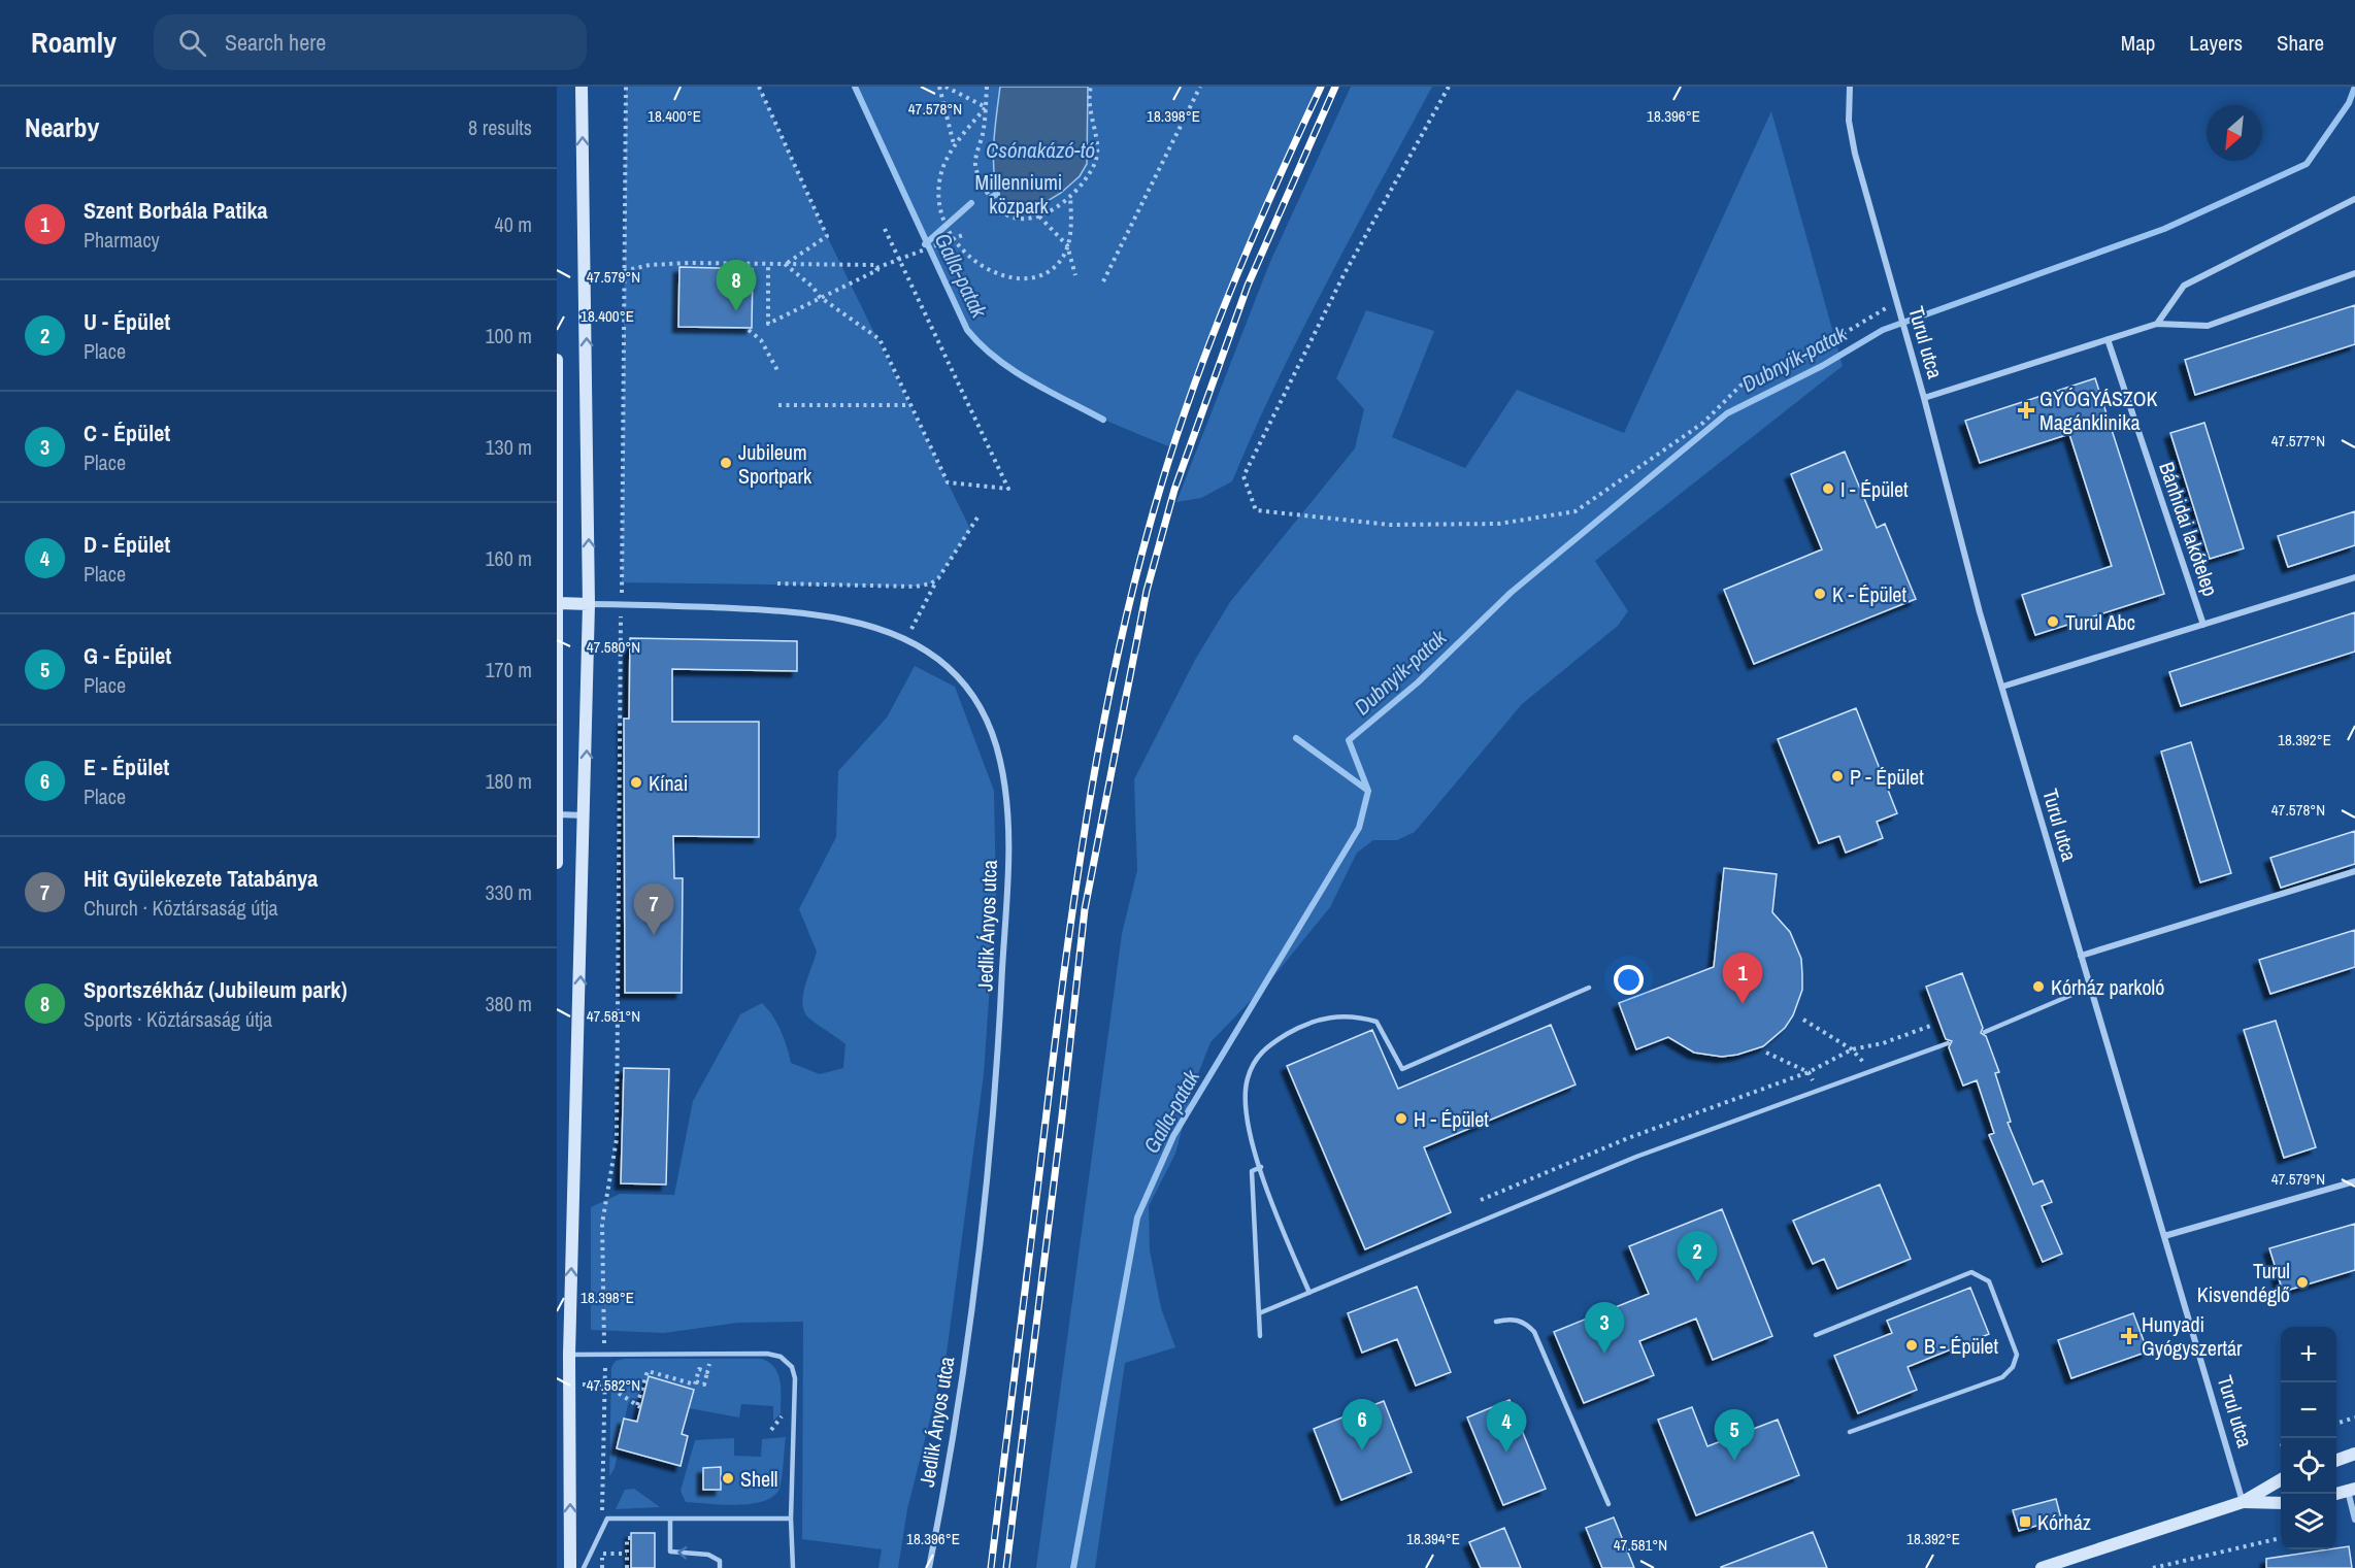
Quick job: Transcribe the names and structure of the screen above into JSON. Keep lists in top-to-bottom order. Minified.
{"streets":{"street":["Turul utca","Bánhidai lakótelep","Jedlik Ányos utca"]},"crossings":[["Turul utca","Bánhidai lakótelep"]],"water":["Csónakázó-tó","Galla-patak","Dubnyik-patak"],"parks":["Millenniumi közpark"],"places":{"health":["GYÓGYÁSZOK Magánklinika","Hunyadi Gyógyszertár"],"other":["Jubileum Sportpark","I - Épület","K - Épület","Turul Abc","P - Épület","Kínai","Kórház parkoló","H - Épület","Turul Kisvendéglő","B - Épület","Shell"],"transit":["Kórház"]},"north":"bottom left","page":{"header":"Roamly","search":"Search here","nav":["Map","Layers","Share"],"heading":["Nearby","8 results"],"list":[{"mark":"1","name":"Szent Borbála Patika","note":"Pharmacy","value":"40 m"},{"mark":"2","name":"U - Épület","note":"Place","value":"100 m"},{"mark":"3","name":"C - Épület","note":"Place","value":"130 m"},{"mark":"4","name":"D - Épület","note":"Place","value":"160 m"},{"mark":"5","name":"G - Épület","note":"Place","value":"170 m"},{"mark":"6","name":"E - Épület","note":"Place","value":"180 m"},{"mark":"7","name":"Hit Gyülekezete Tatabánya","note":"Church · Köztársaság útja","value":"330 m"},{"mark":"8","name":"Sportszékház (Jubileum park)","note":"Sports · Köztársaság útja","value":"380 m"}],"pins":["8","7","1","2","3","6","4","5"],"map_buttons":["+","−"]},"coordinates":["47.578°N","18.400°E","18.398°E","18.396°E","47.579°N","47.577°N","47.580°N","18.392°E","47.581°N","47.582°N","18.394°E"]}
